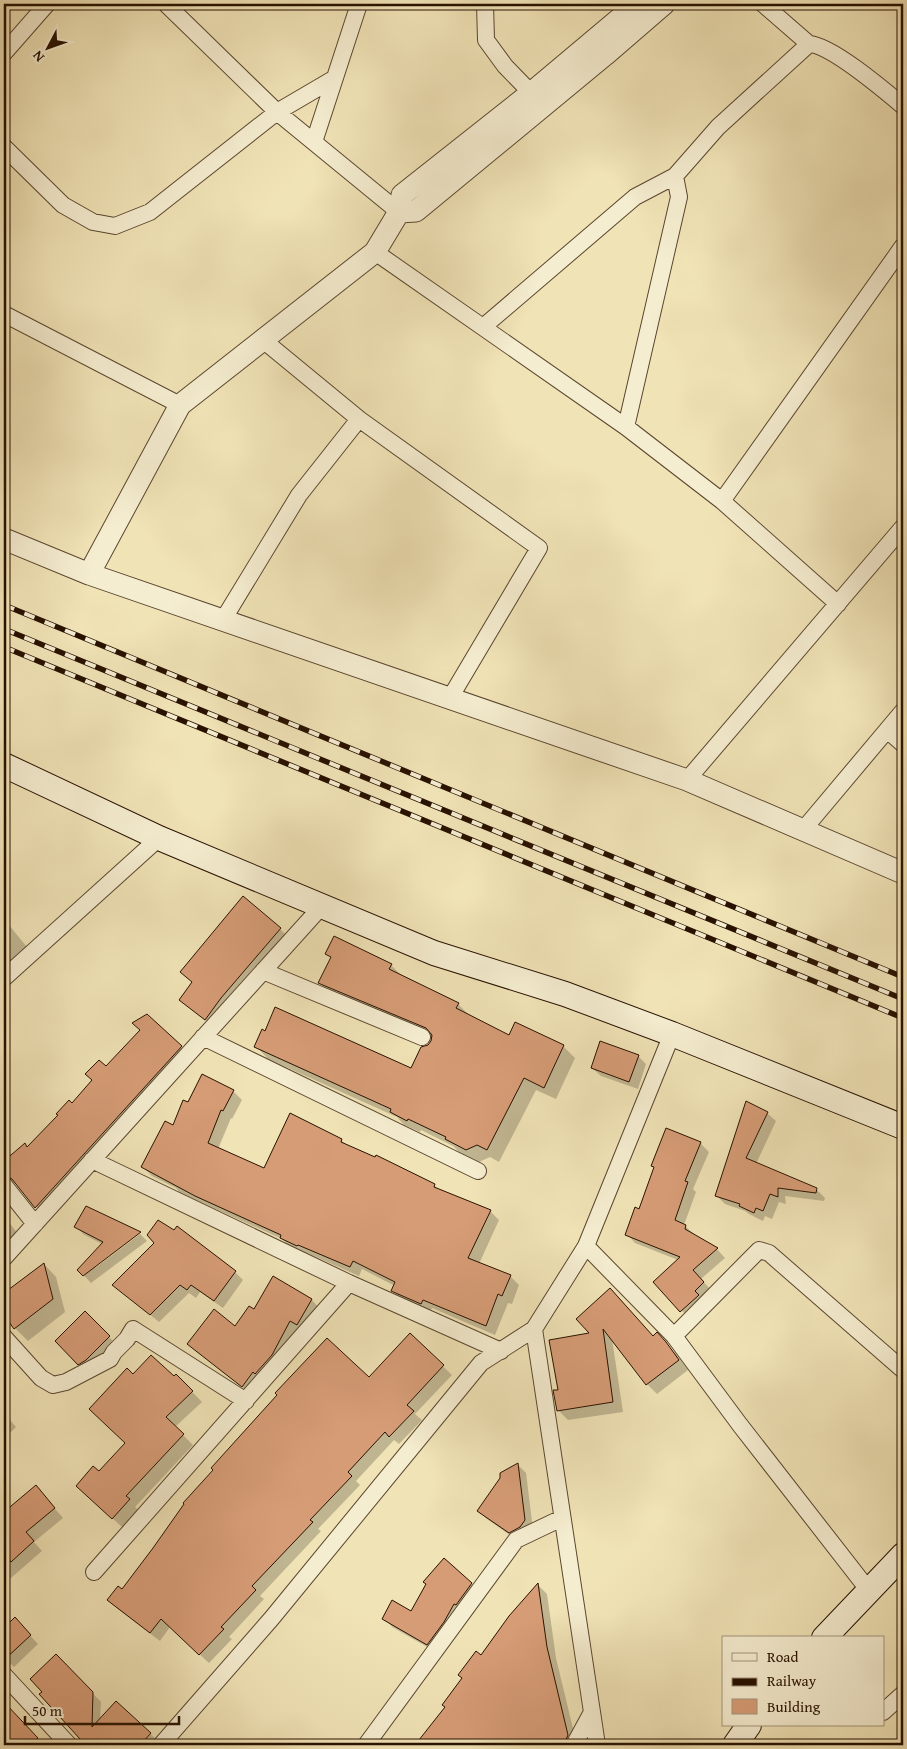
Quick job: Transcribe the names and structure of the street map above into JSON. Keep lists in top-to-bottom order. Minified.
{"legend":["Road","Railway","Building"],"scale_bar":"50 m","north":"bottom left"}
